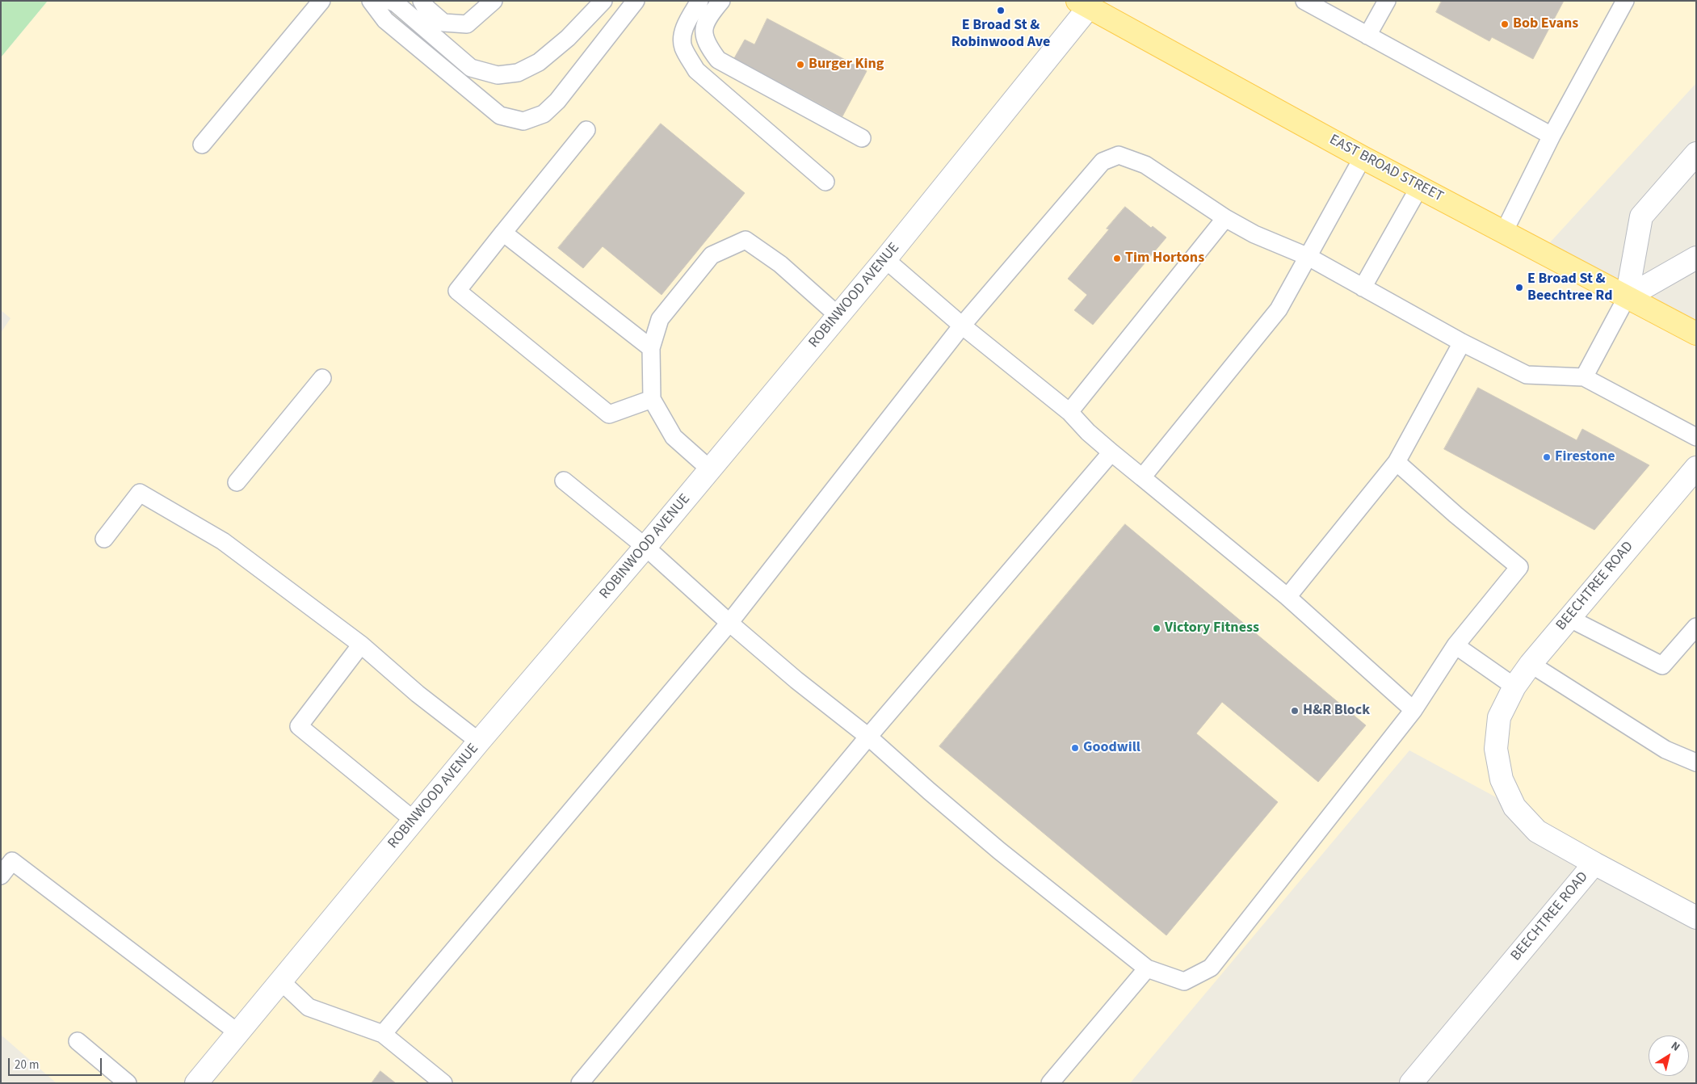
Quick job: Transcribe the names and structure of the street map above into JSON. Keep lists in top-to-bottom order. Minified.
{"streets":{"main road":["EAST BROAD STREET"],"street":["ROBINWOOD AVENUE","BEECHTREE ROAD"]},"crossings":[["EAST BROAD STREET","ROBINWOOD AVENUE"]],"places":["E Broad St & Robinwood Ave","Bob Evans","Burger King","Tim Hortons","E Broad St & Beechtree Rd","Firestone","Victory Fitness","H&R Block","Goodwill"],"scale_bar":"20 m","north":"top right"}
